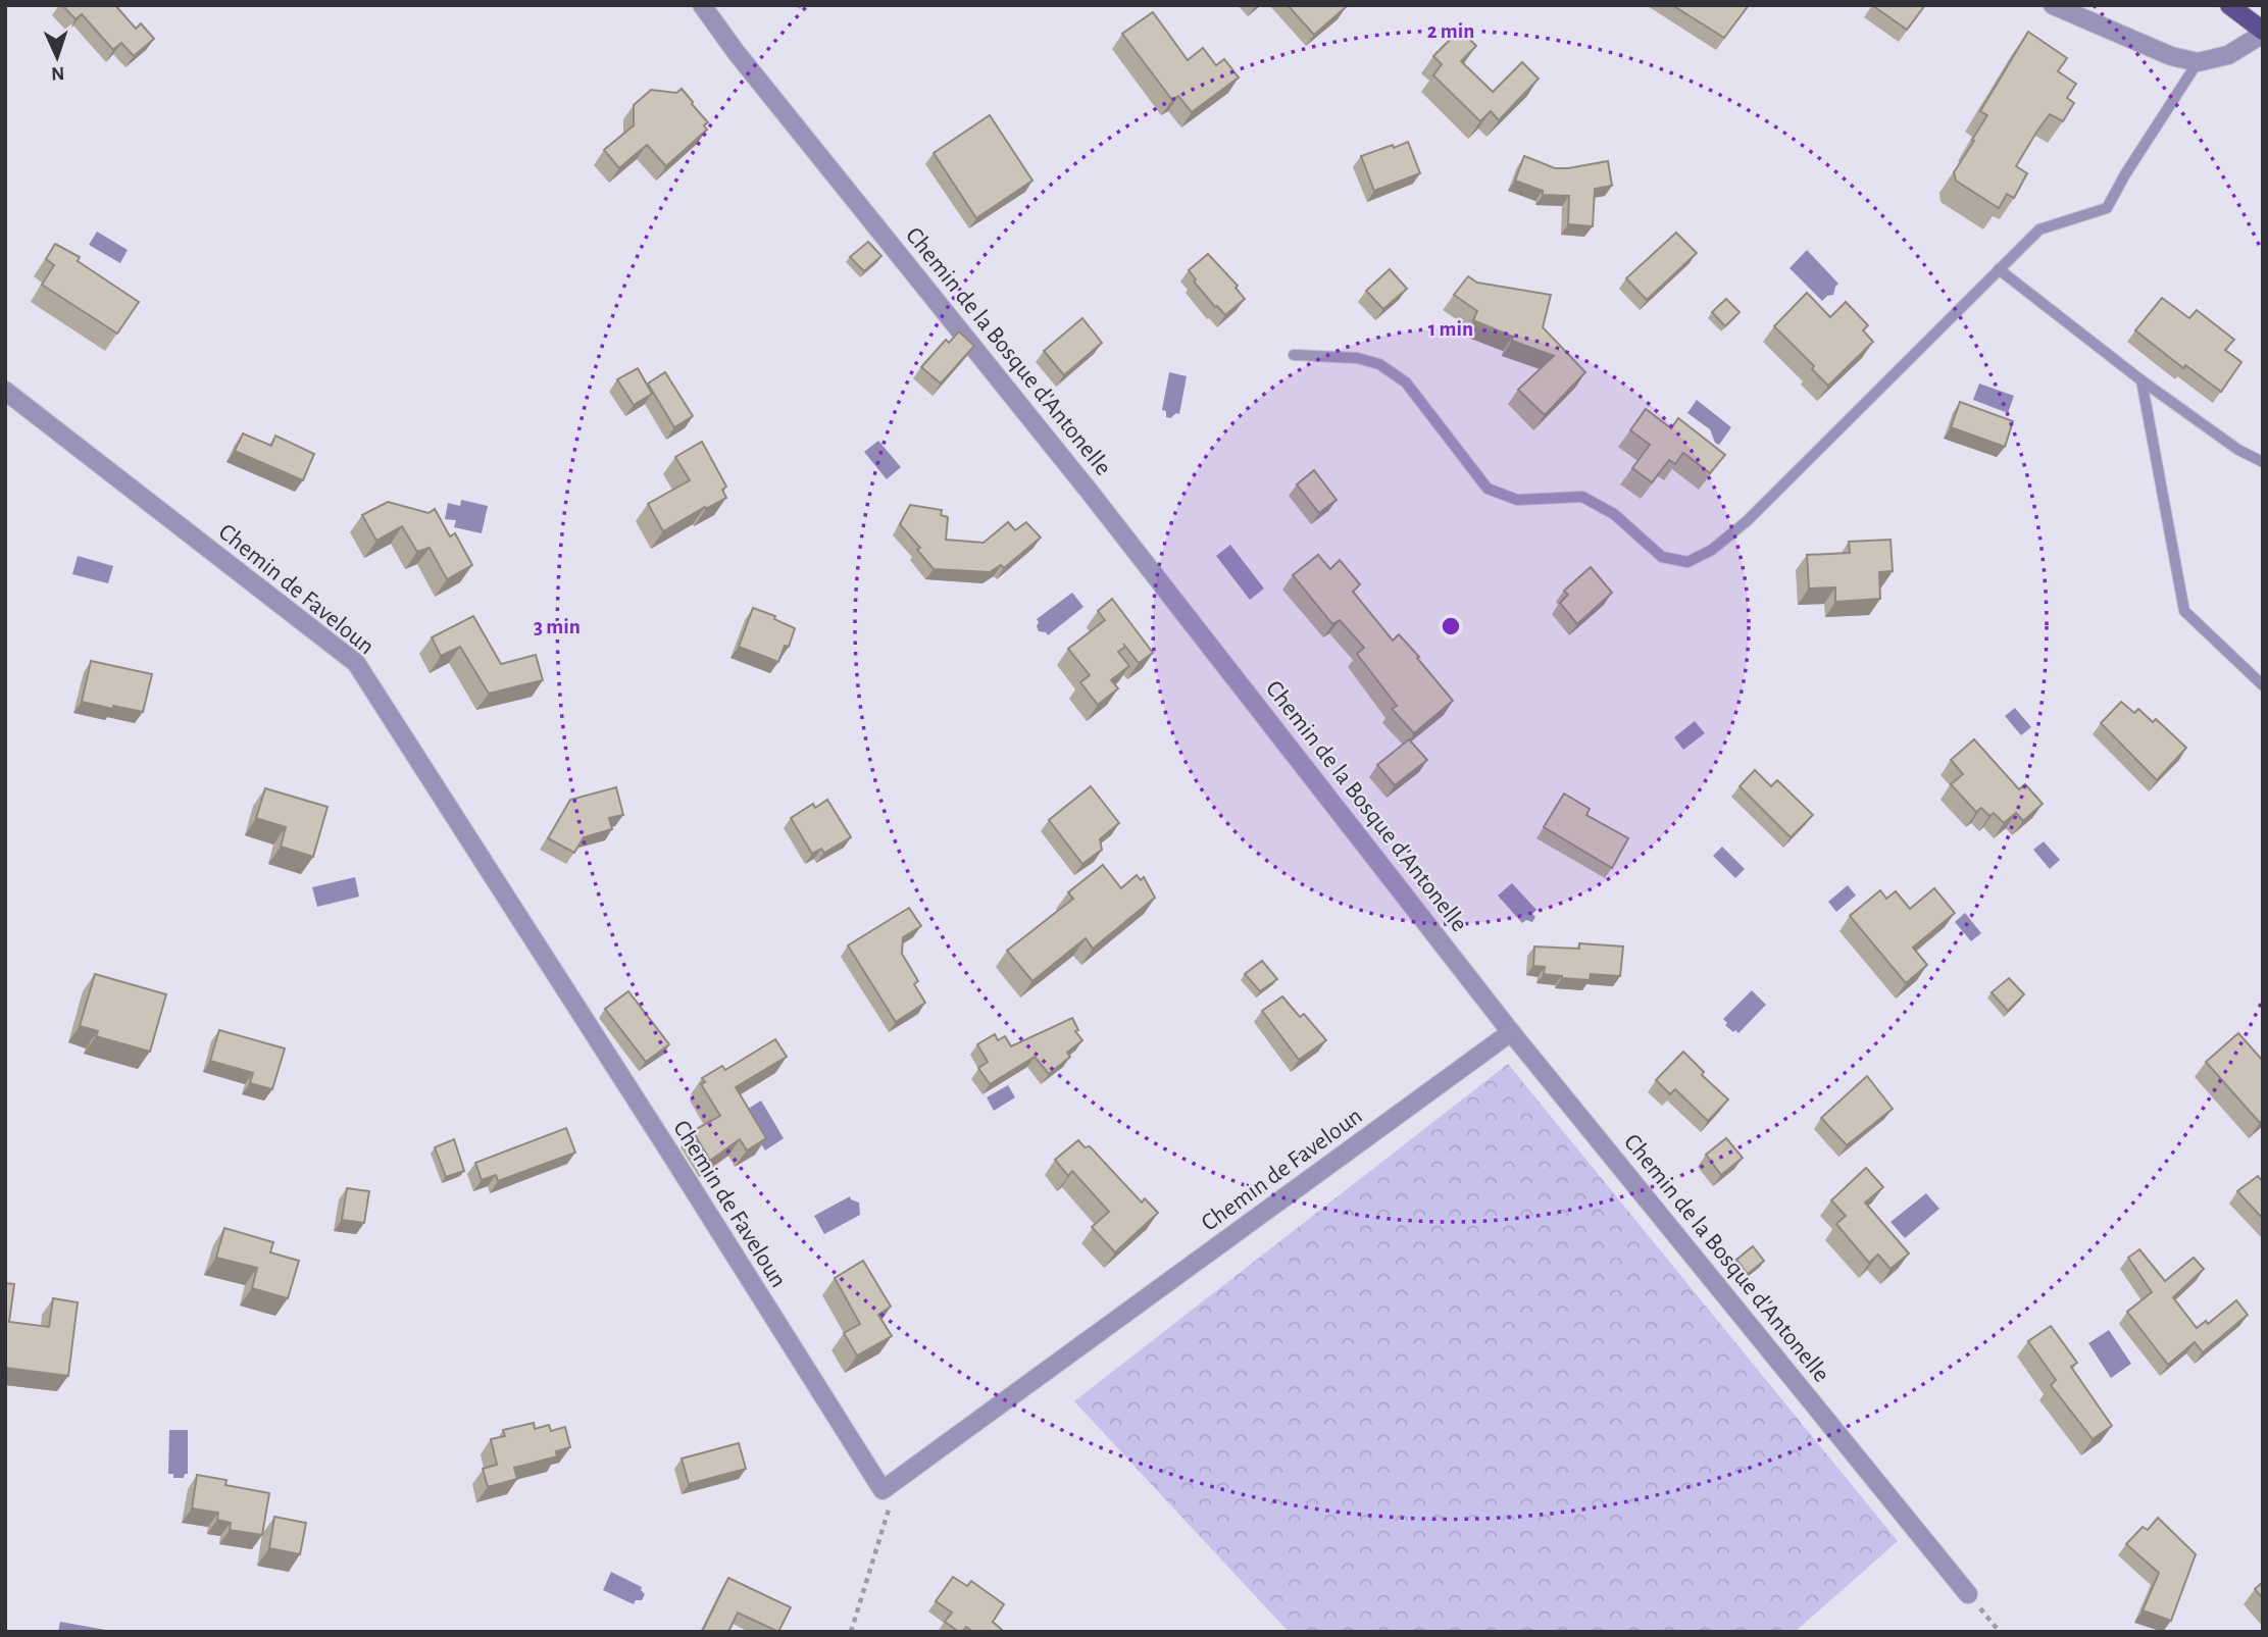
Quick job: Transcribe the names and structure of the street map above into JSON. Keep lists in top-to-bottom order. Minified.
{"streets":{"street":["Chemin de la Bosque d'Antonelle","Chemin de Faveloun"]},"crossings":[["Chemin de la Bosque d'Antonelle","Chemin de Faveloun"]],"north":"bottom","rings":["2 min","1 min","3 min"]}
